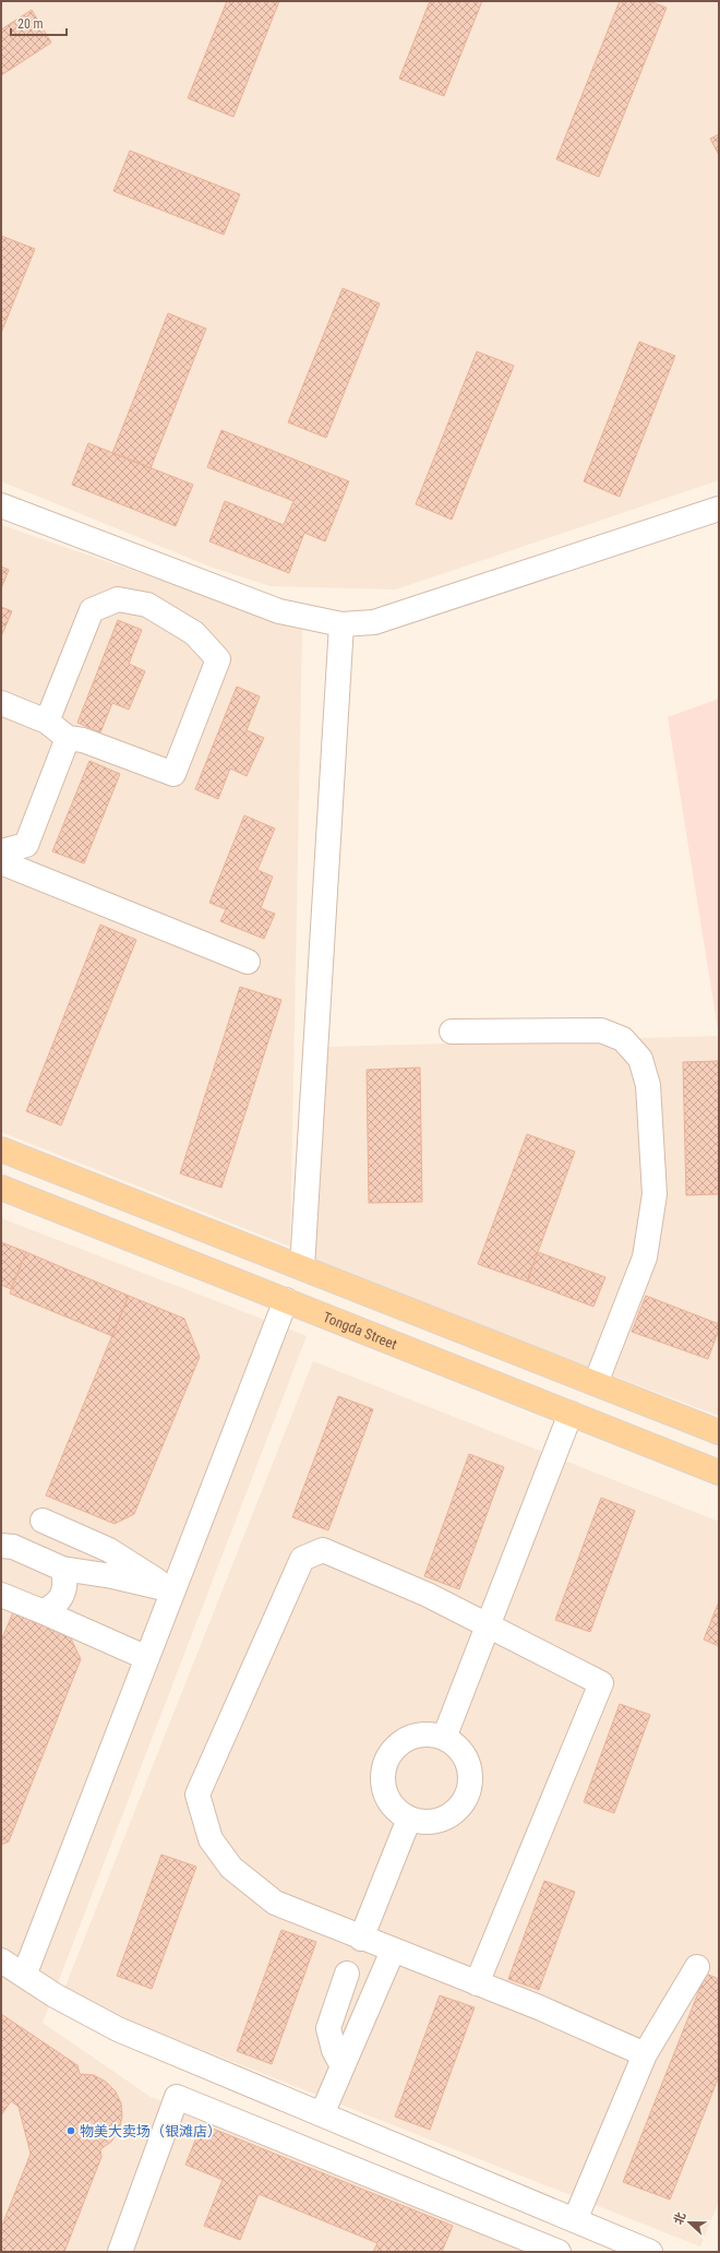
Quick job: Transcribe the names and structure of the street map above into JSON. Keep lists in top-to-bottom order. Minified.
{"streets":{"main road":["Tongda Street"]},"places":["物美大卖场（银滩店）"],"scale_bar":"20 m","north":"left"}
